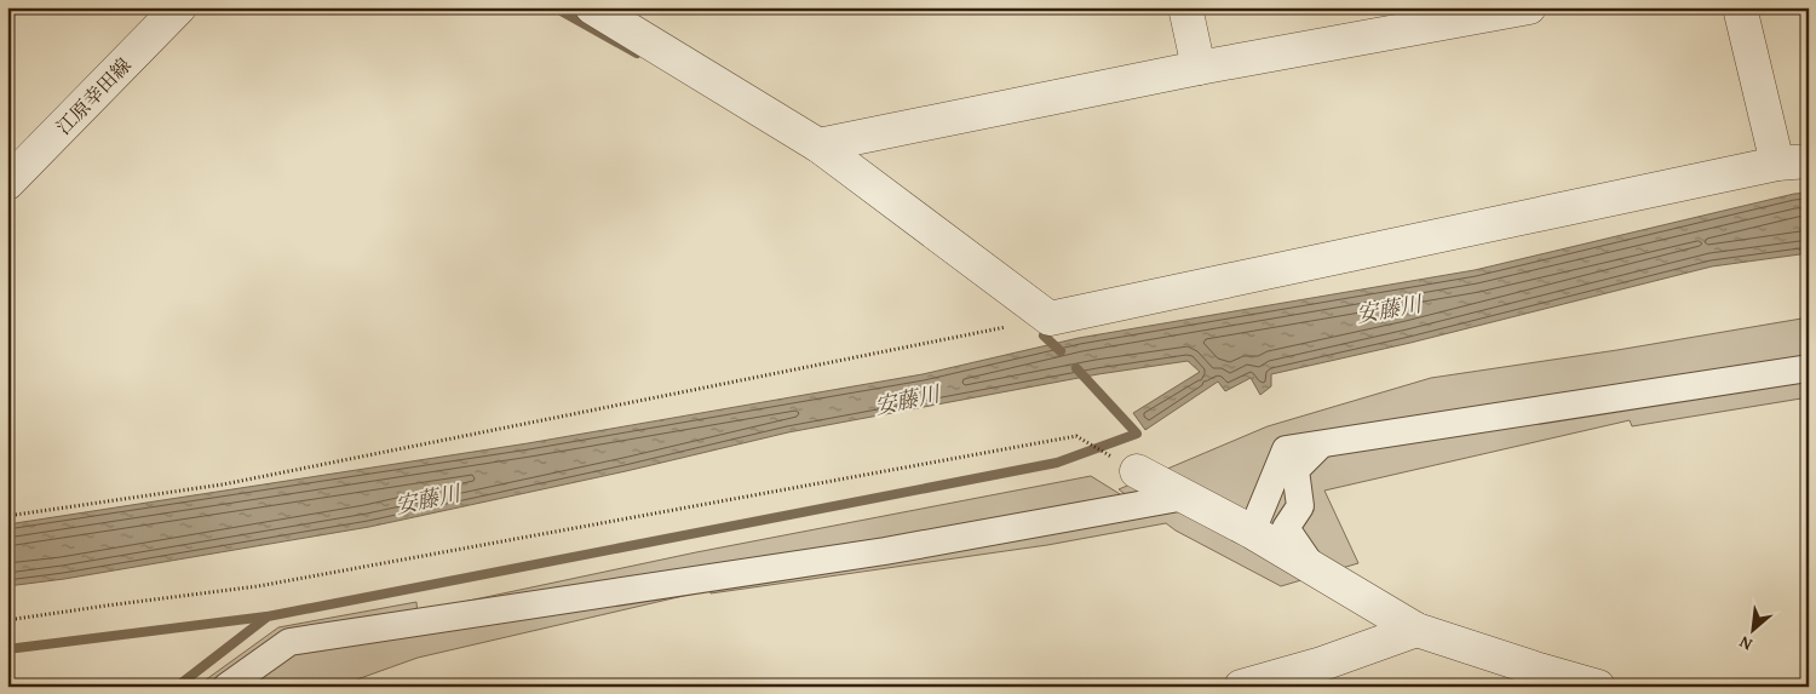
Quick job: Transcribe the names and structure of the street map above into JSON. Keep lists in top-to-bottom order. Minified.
{"streets":{"street":["江原幸田線"]},"water":["安藤川"],"north":"bottom left"}
